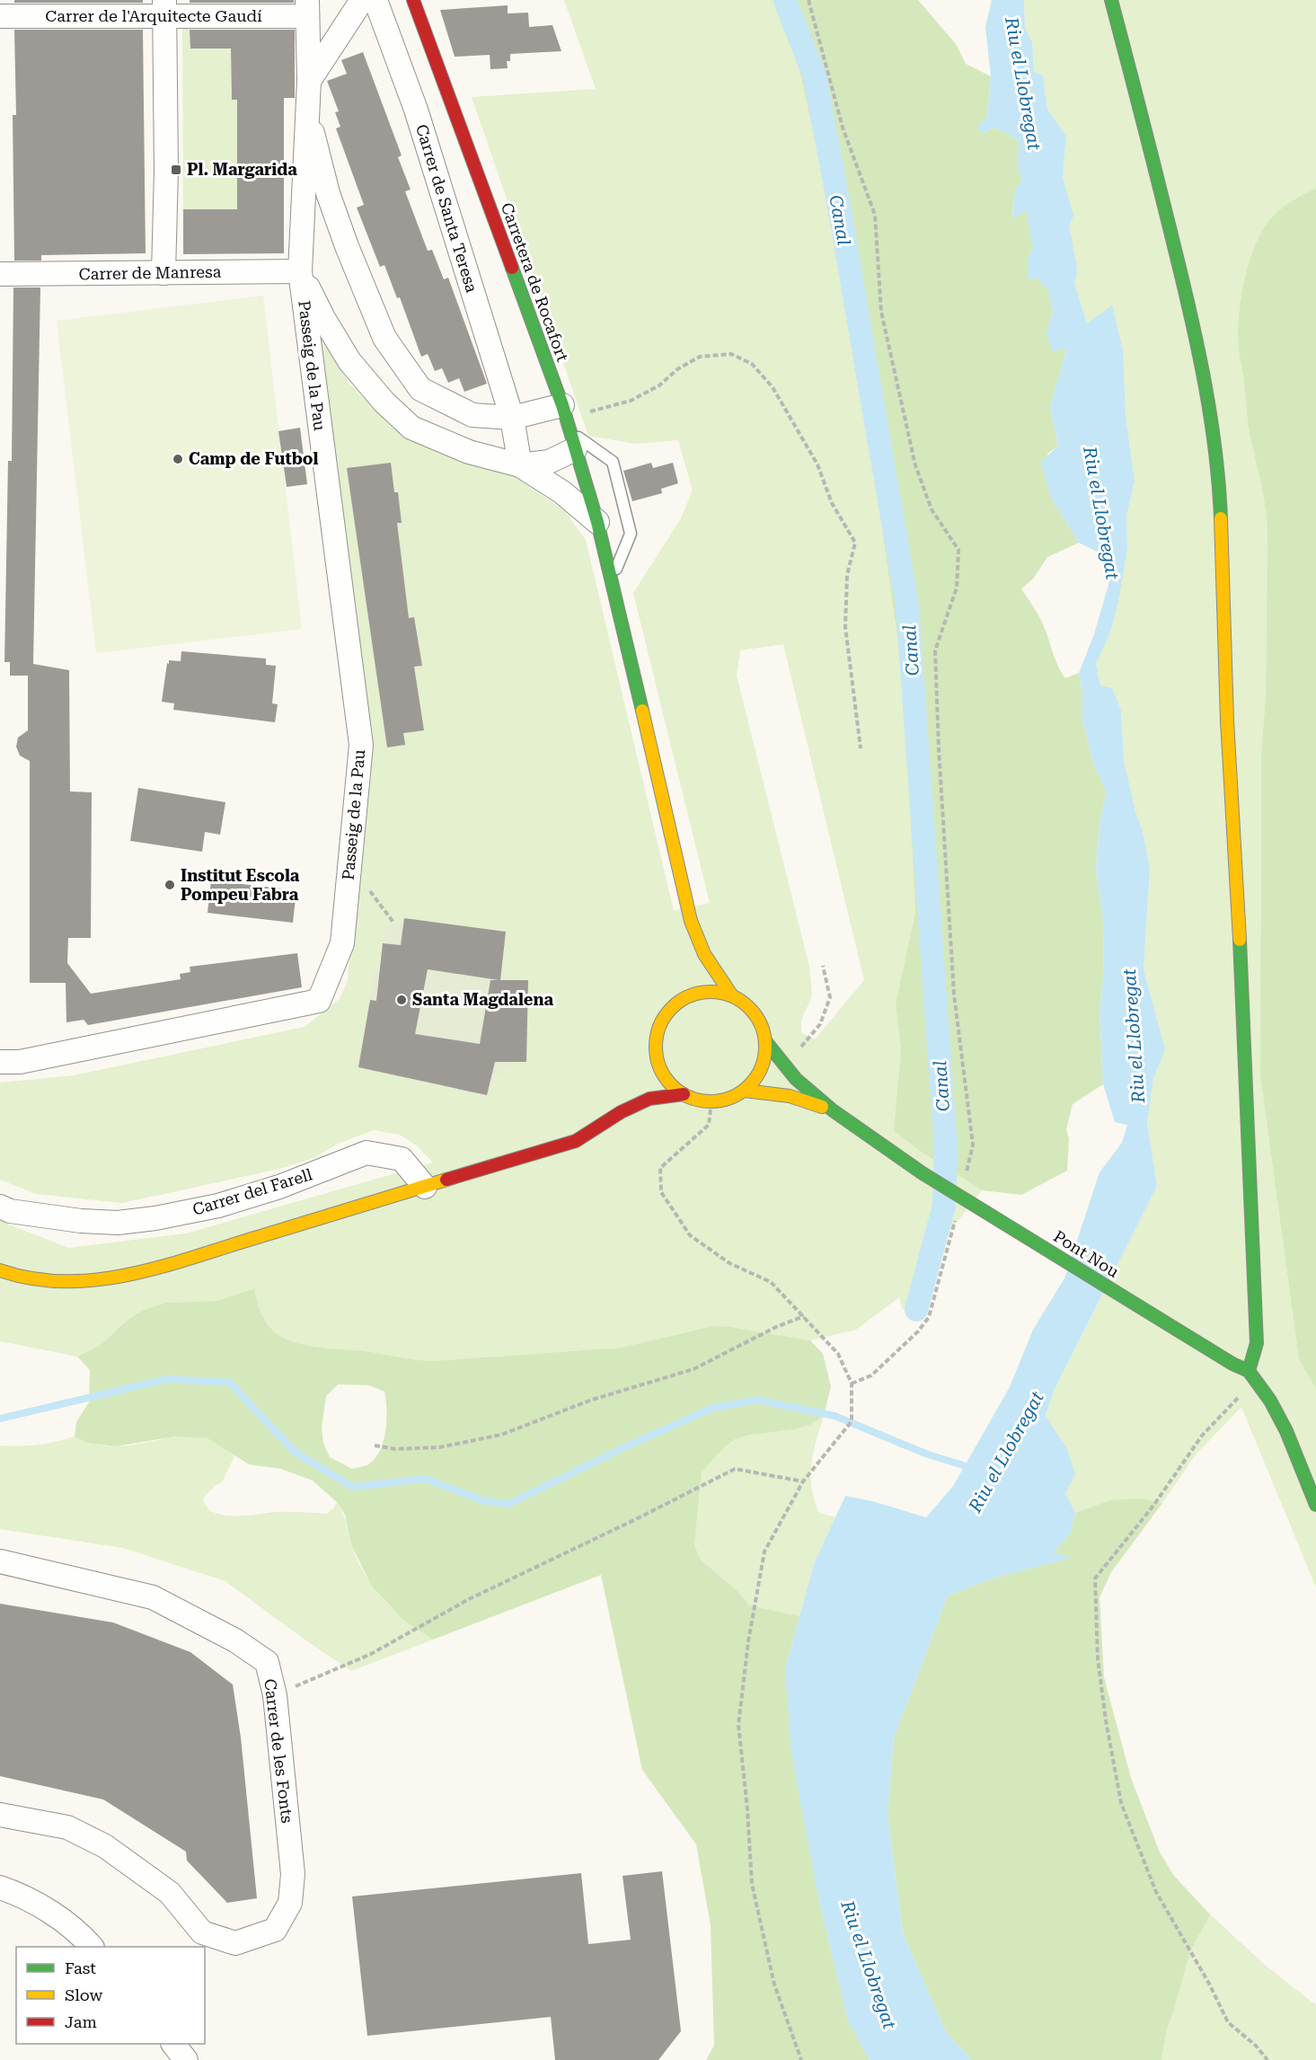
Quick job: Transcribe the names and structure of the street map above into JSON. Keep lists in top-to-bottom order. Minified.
{"streets":{"street":["Carrer de l'Arquitecte Gaudí","Carrer de Santa Teresa","Carrer de Manresa","Carretera de Rocafort","Passeig de la Pau","Carrer del Farell","Pont Nou","Carrer de les Fonts"]},"crossings":[["Carrer de l'Arquitecte Gaudí","Passeig de la Pau"],["Carrer de Manresa","Passeig de la Pau"]],"water":["Riu el Llobregat","Canal"],"places":{"transit":["Pl. Margarida"],"other":["Camp de Futbol","Institut Escola Pompeu Fabra","Santa Magdalena"]},"legend":["Fast","Slow","Jam"]}
